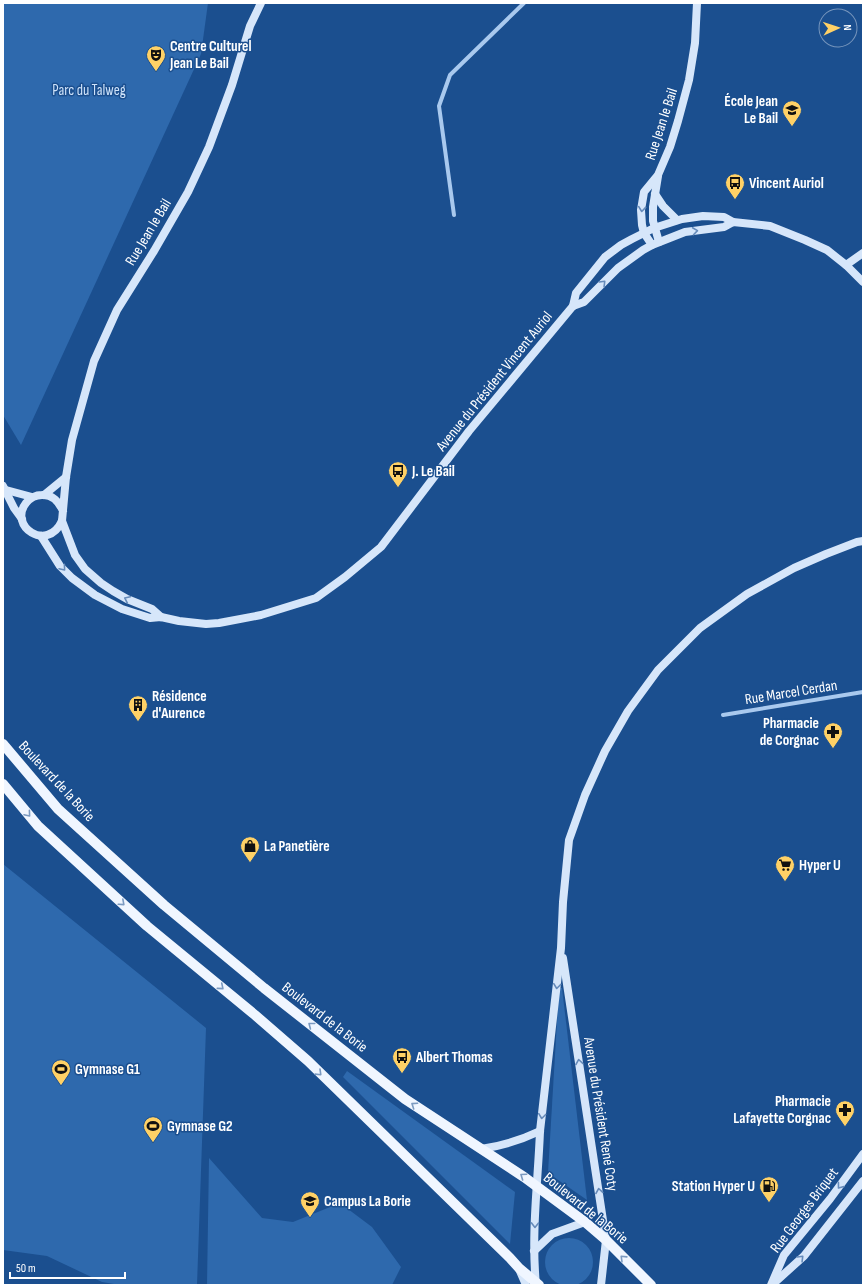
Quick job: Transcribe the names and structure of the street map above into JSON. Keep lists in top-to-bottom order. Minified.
{"streets":{"main road":["Boulevard de la Borie"],"street":["Rue Jean le Bail","Avenue du Président Vincent Auriol","Rue Marcel Cerdan","Avenue du Président René Coty","Rue Georges Briquet"]},"crossings":[["Rue Jean le Bail","Avenue du Président Vincent Auriol"],["Boulevard de la Borie","Avenue du Président René Coty"]],"parks":["Parc du Talweg"],"places":{"theatre":["Centre Culturel Jean Le Bail"],"school or university":["École Jean Le Bail","Campus La Borie"],"bus stop":["Vincent Auriol","J. Le Bail","Albert Thomas"],"building":["Résidence d'Aurence"],"pharmacy":["Pharmacie de Corgnac","Pharmacie Lafayette Corgnac"],"shop":["La Panetière"],"supermarket":["Hyper U"],"sports":["Gymnase G1","Gymnase G2"],"fuel station":["Station Hyper U"]},"scale_bar":"50 m","north":"right"}
